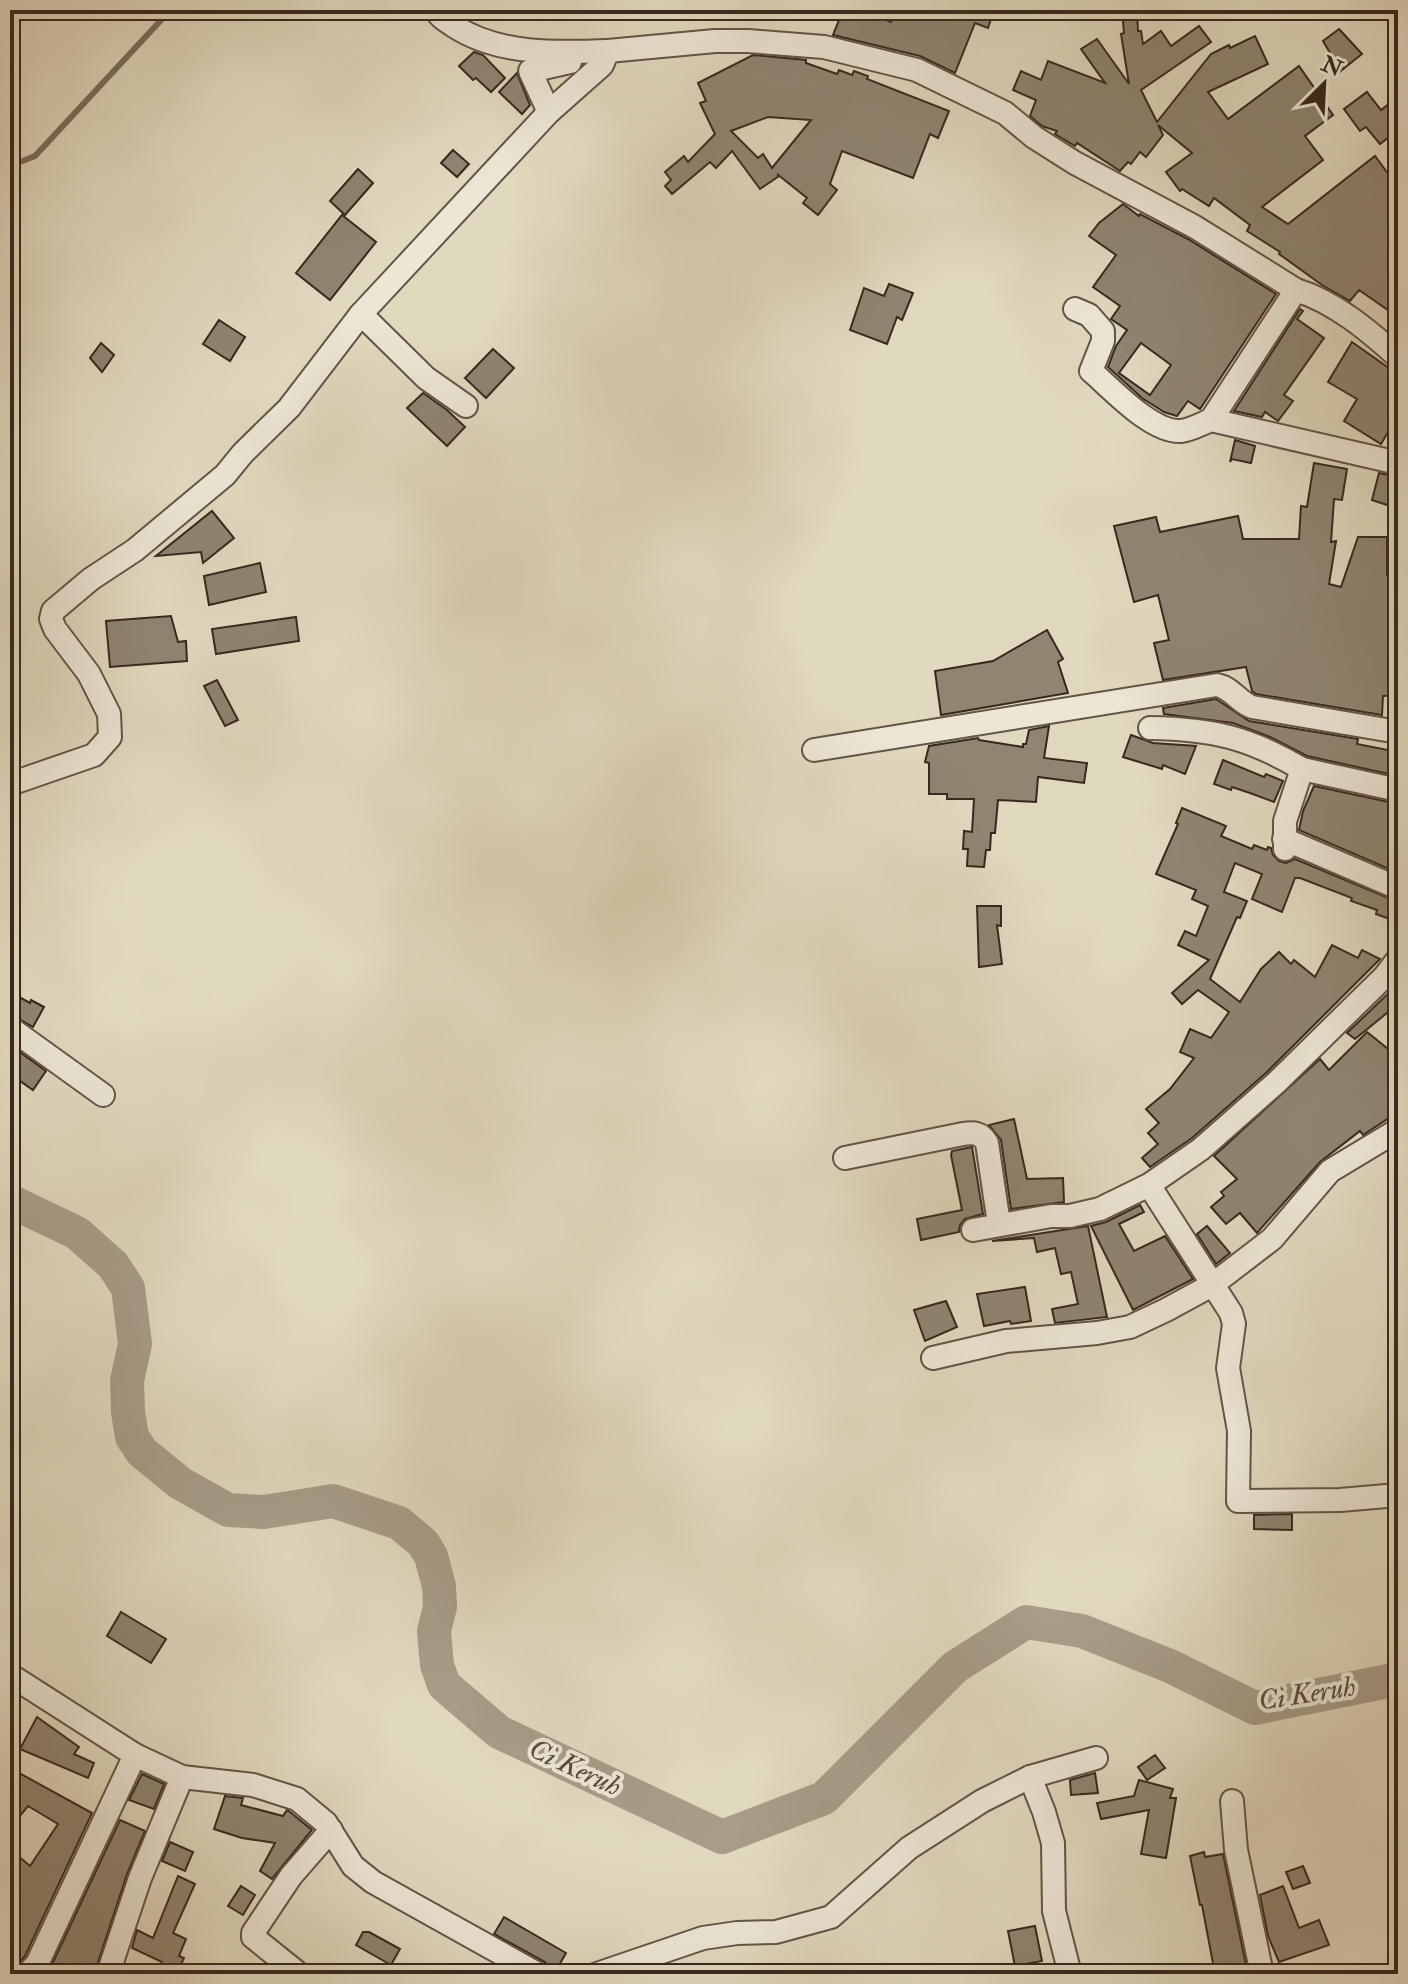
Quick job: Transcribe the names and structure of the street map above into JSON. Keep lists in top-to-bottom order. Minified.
{"water":["Ci Keruh"],"north":"top right"}
